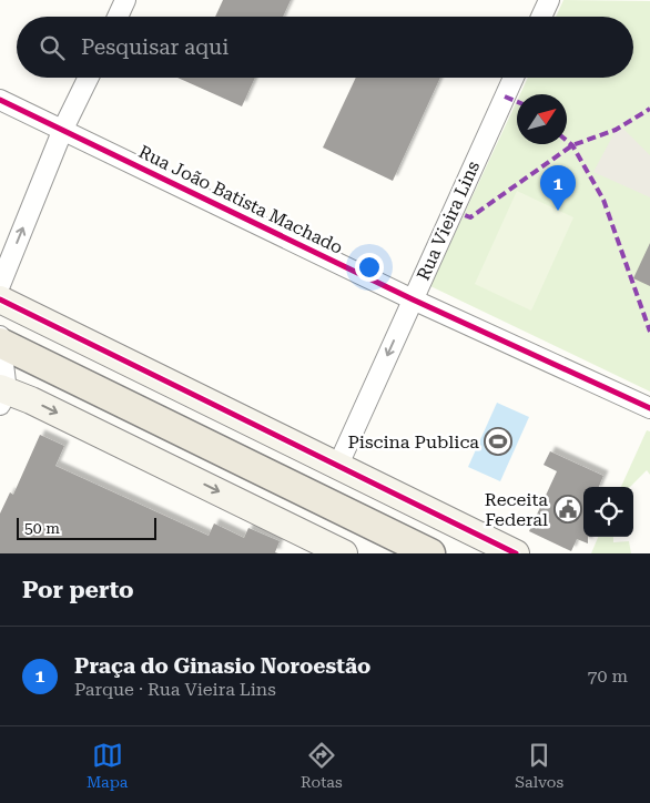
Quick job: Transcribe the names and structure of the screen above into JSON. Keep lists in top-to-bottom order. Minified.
{"streets":{"street":["Rua João Batista Machado","Rua Vieira Lins"]},"crossings":[["Rua João Batista Machado","Rua Vieira Lins"]],"one_way":["Rua Vieira Lins"],"places":{"sports":["Piscina Publica"],"public building":["Receita Federal"]},"scale_bar":"50 m","north":"top right","page":{"search":"Pesquisar aqui","pins":"1","scale":"50 m","heading":"Por perto","list":[{"mark":"1","name":"Praça do Ginasio Noroestão","note":"Parque · Rua Vieira Lins","value":"70 m"}],"nav":["Mapa","Rotas","Salvos"]}}
